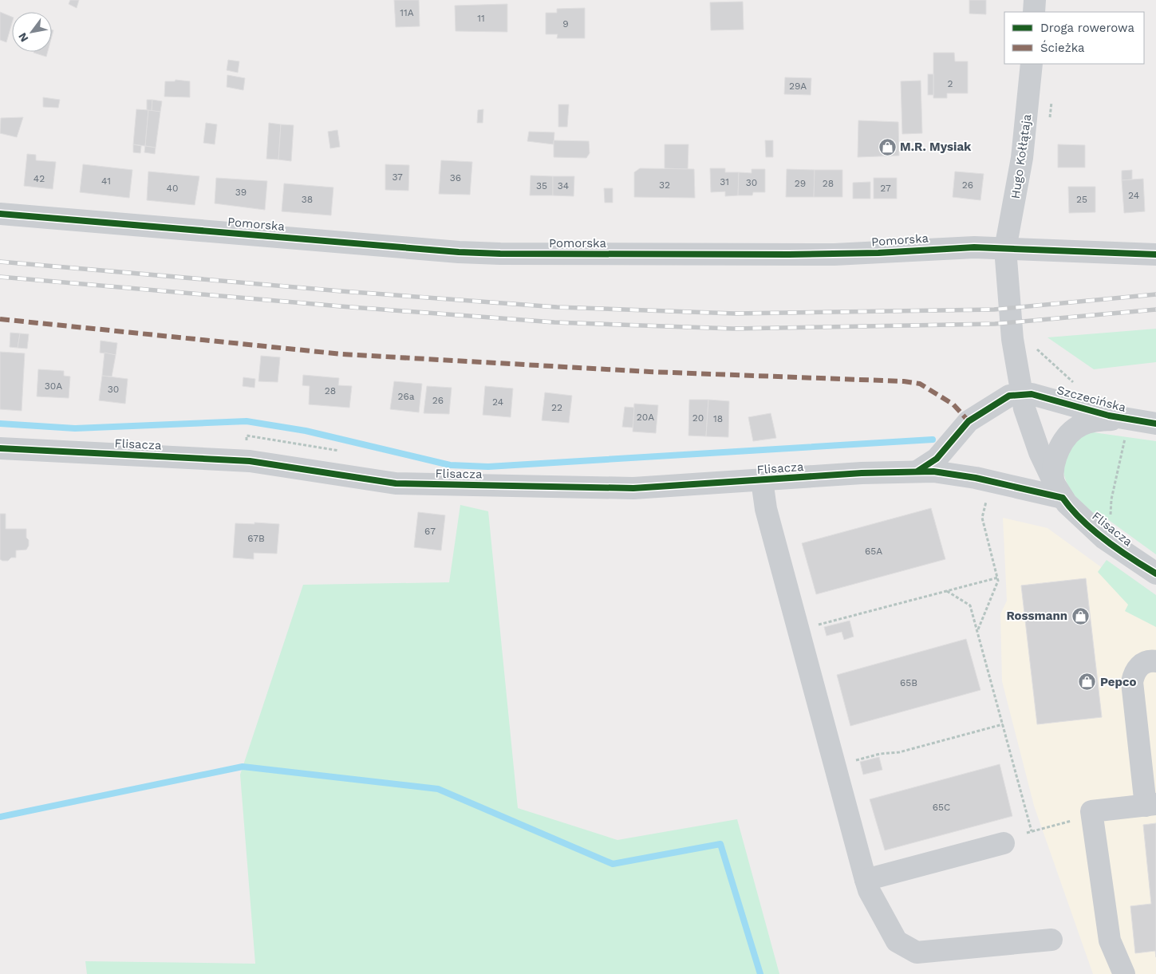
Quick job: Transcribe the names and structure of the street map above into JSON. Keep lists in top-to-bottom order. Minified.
{"streets":{"street":["Hugo Kołłątaja","Pomorska","Szczecińska","Flisacza"]},"crossings":[["Hugo Kołłątaja","Pomorska"],["Hugo Kołłątaja","Szczecińska"],["Hugo Kołłątaja","Flisacza"],["Szczecińska","Flisacza"]],"places":{"shop":["M.R. Mysiak","Rossmann","Pepco"]},"house_numbers":["11A","11","9","2","29A","37","36","42","41","31","30","29","28","32","26","35","34","40","27","39","24","38","25","30A","30","28","26a","26","24","22","20A","20","18","67","67B","65A","65B","65C"],"legend":["Droga rowerowa","Ścieżka"],"north":"bottom left"}
